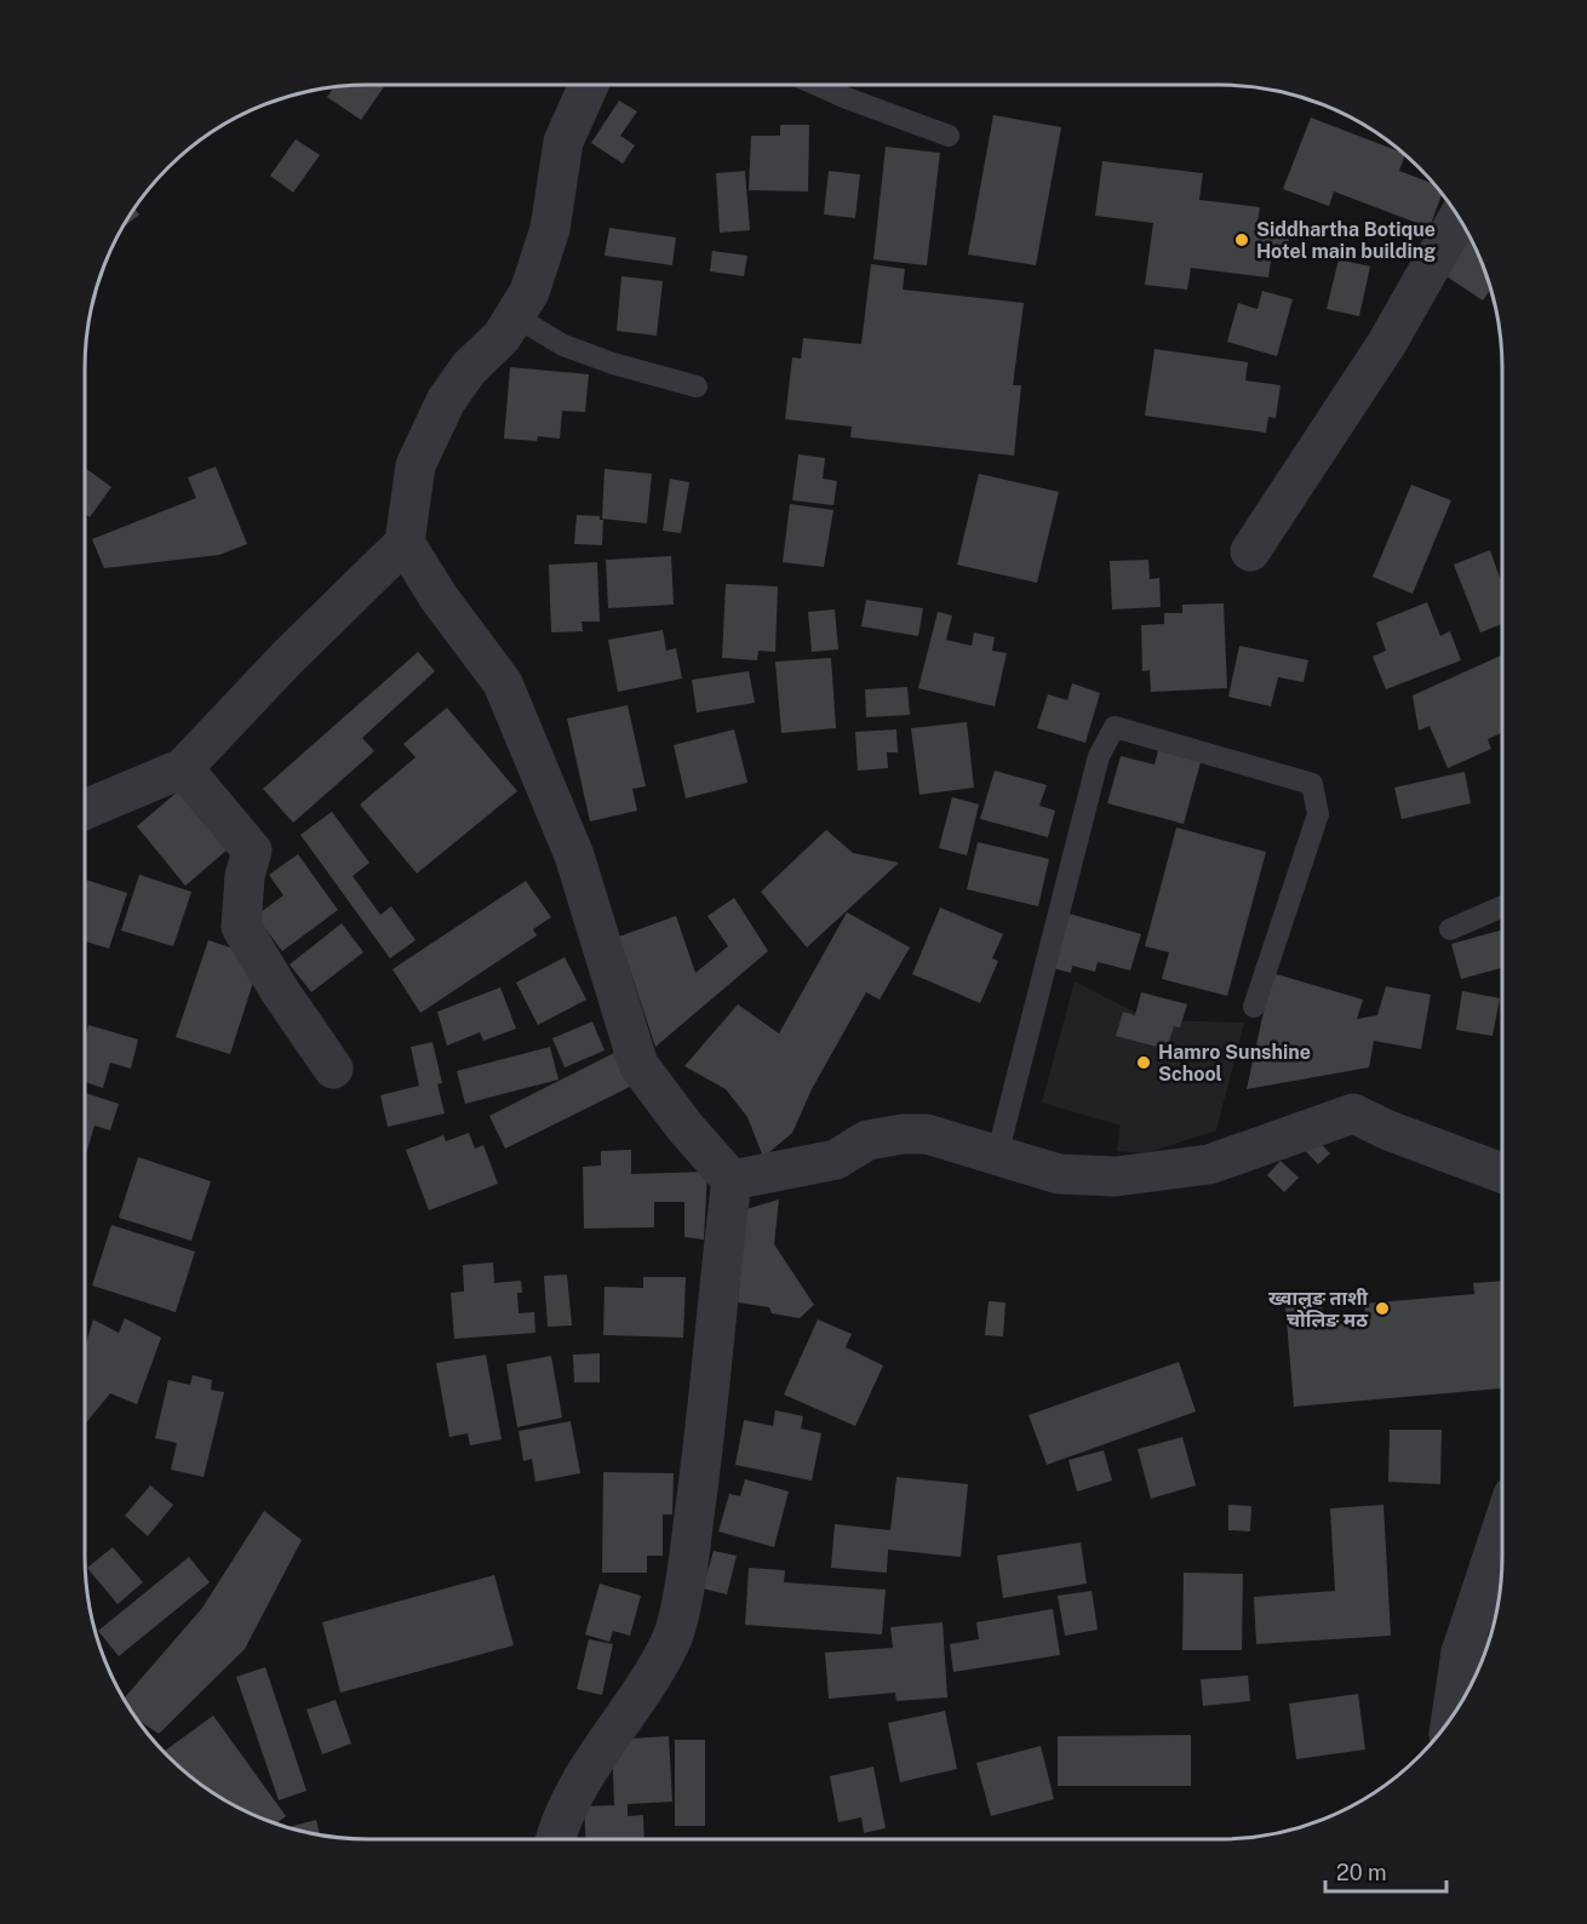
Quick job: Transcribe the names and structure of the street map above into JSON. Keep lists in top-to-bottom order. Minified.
{"places":["Siddhartha Botique Hotel main building","Hamro Sunshine School","ख्वालुङ ताशी चोलिङ मठ"],"scale_bar":"20 m"}
